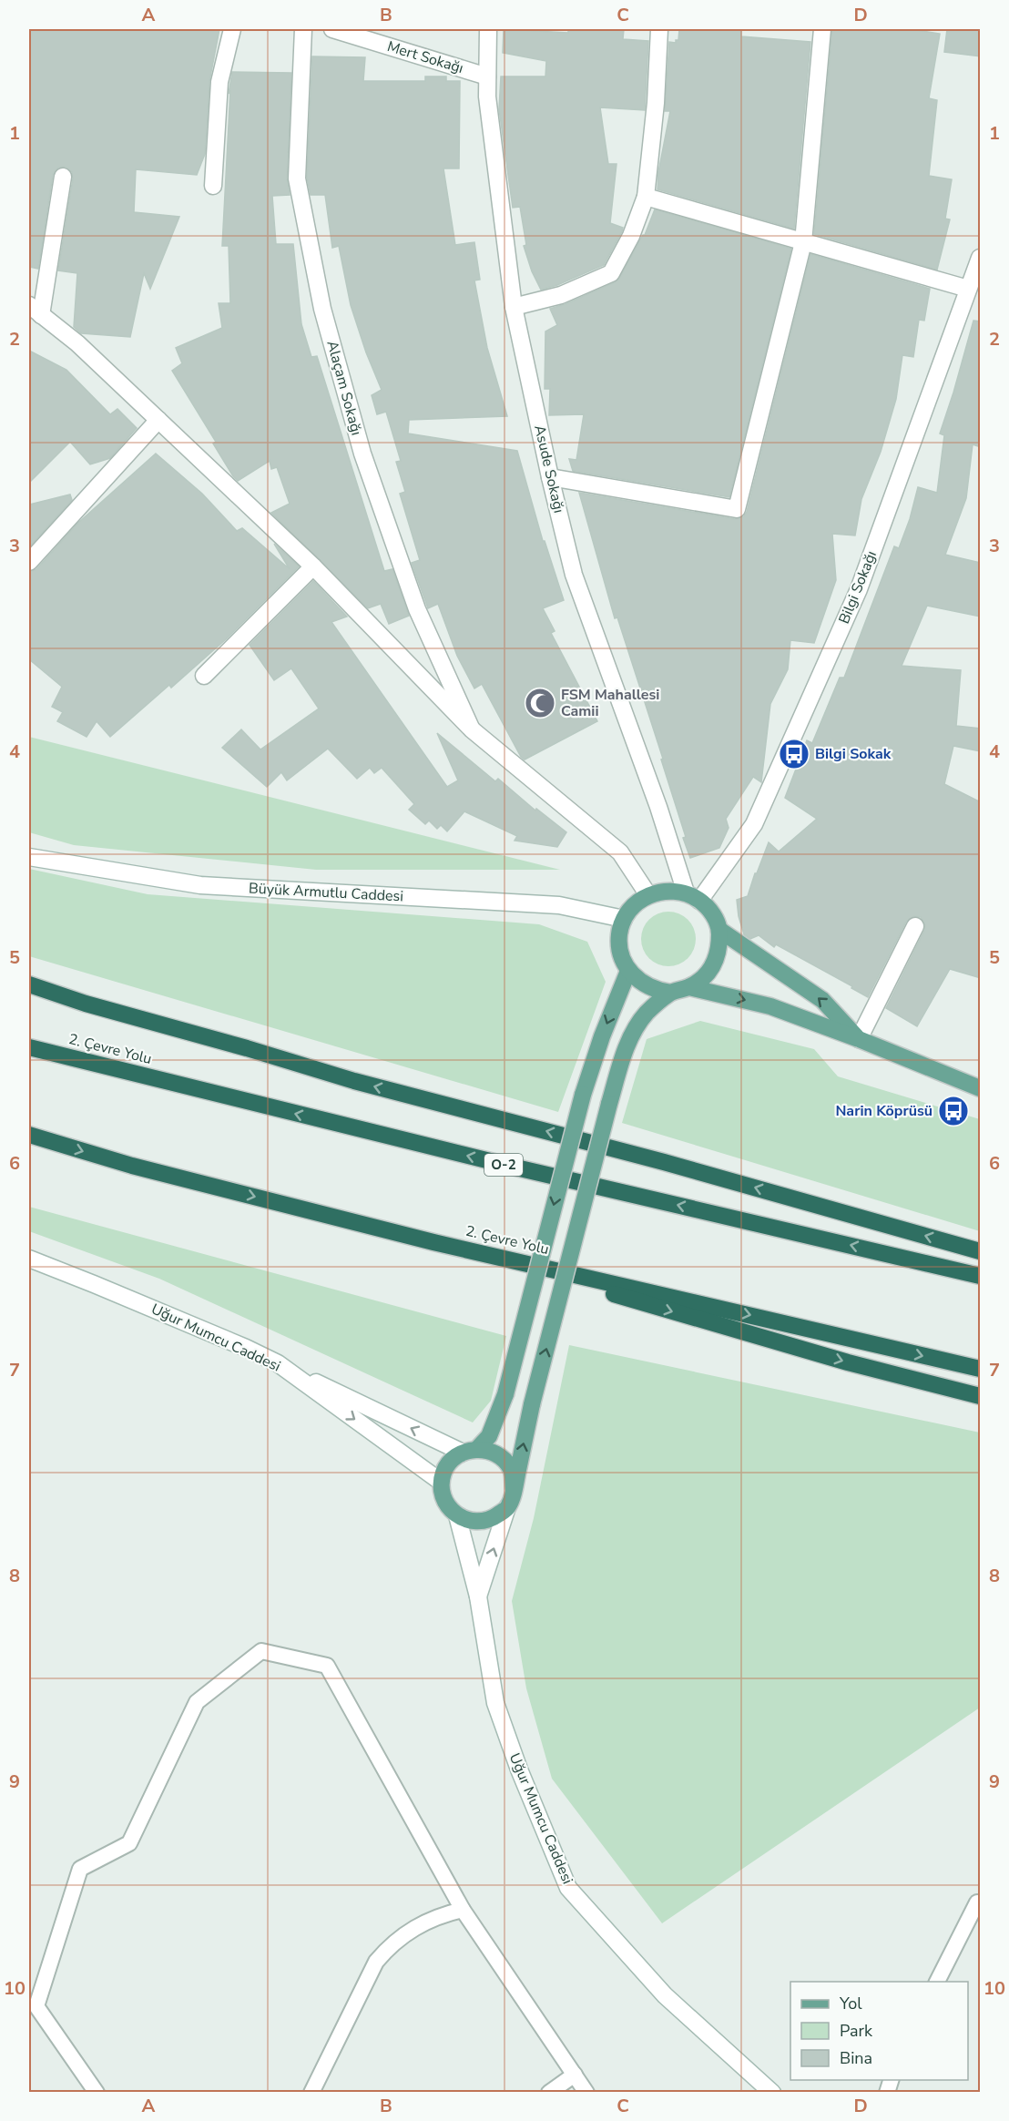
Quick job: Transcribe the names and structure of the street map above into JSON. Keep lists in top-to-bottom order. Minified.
{"streets":{"highway":["2. Çevre Yolu","O-2"],"street":["Mert Sokağı","Alaçam Sokağı","Asude Sokağı","Bilgi Sokağı","Büyük Armutlu Caddesi","Uğur Mumcu Caddesi"]},"crossings":[["Mert Sokağı","Asude Sokağı"],["Asude Sokağı","Bilgi Sokağı"],["Asude Sokağı","Büyük Armutlu Caddesi"],["Bilgi Sokağı","Büyük Armutlu Caddesi"]],"places":{"mosque":["FSM Mahallesi Camii"],"bus stop":["Bilgi Sokak","Narin Köprüsü"]},"legend":["Yol","Park","Bina"],"grid":{"columns":["A","B","C","D"],"rows":["1","2","3","4","5","6","7","8","9","10"]}}
